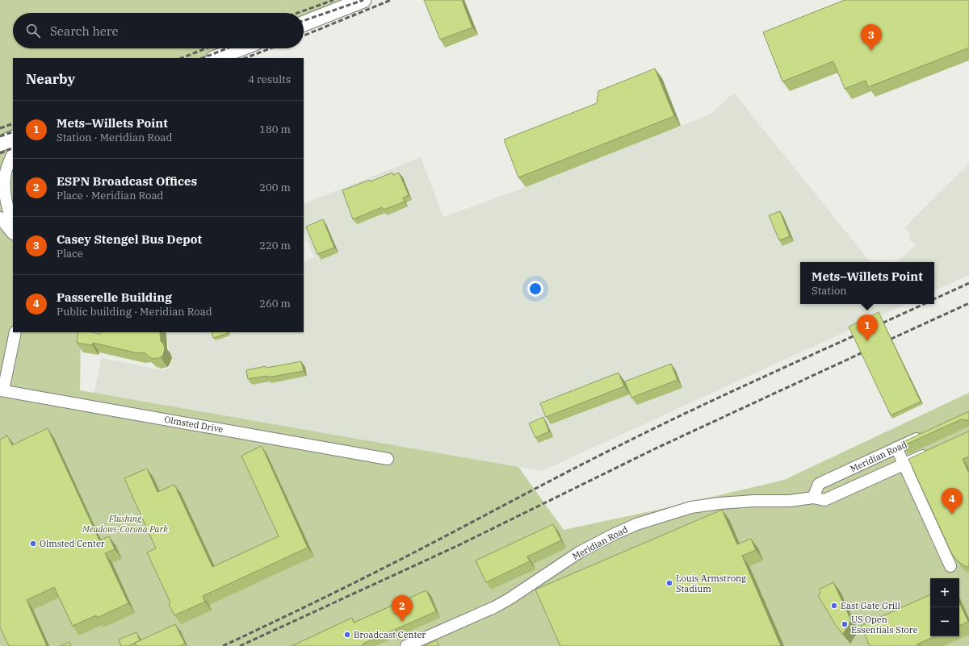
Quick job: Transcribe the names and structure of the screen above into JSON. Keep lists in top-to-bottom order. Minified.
{"streets":{"street":["Olmsted Drive","Meridian Road"]},"parks":["Flushing Meadows-Corona Park"],"places":["Olmsted Center","Louis Armstrong Stadium","East Gate Grill","US Open Essentials Store","Broadcast Center"],"page":{"search":"Search here","pins":["3","1","4","2"],"heading":["Nearby","4 results"],"list":[{"mark":"1","name":"Mets–Willets Point","note":"Station · Meridian Road","value":"180 m"},{"mark":"2","name":"ESPN Broadcast Offices","note":"Place · Meridian Road","value":"200 m"},{"mark":"3","name":"Casey Stengel Bus Depot","note":"Place","value":"220 m"},{"mark":"4","name":"Passerelle Building","note":"Public building · Meridian Road","value":"260 m"}],"popup":["Mets–Willets Point","Station"],"map_buttons":["+","−"]}}
